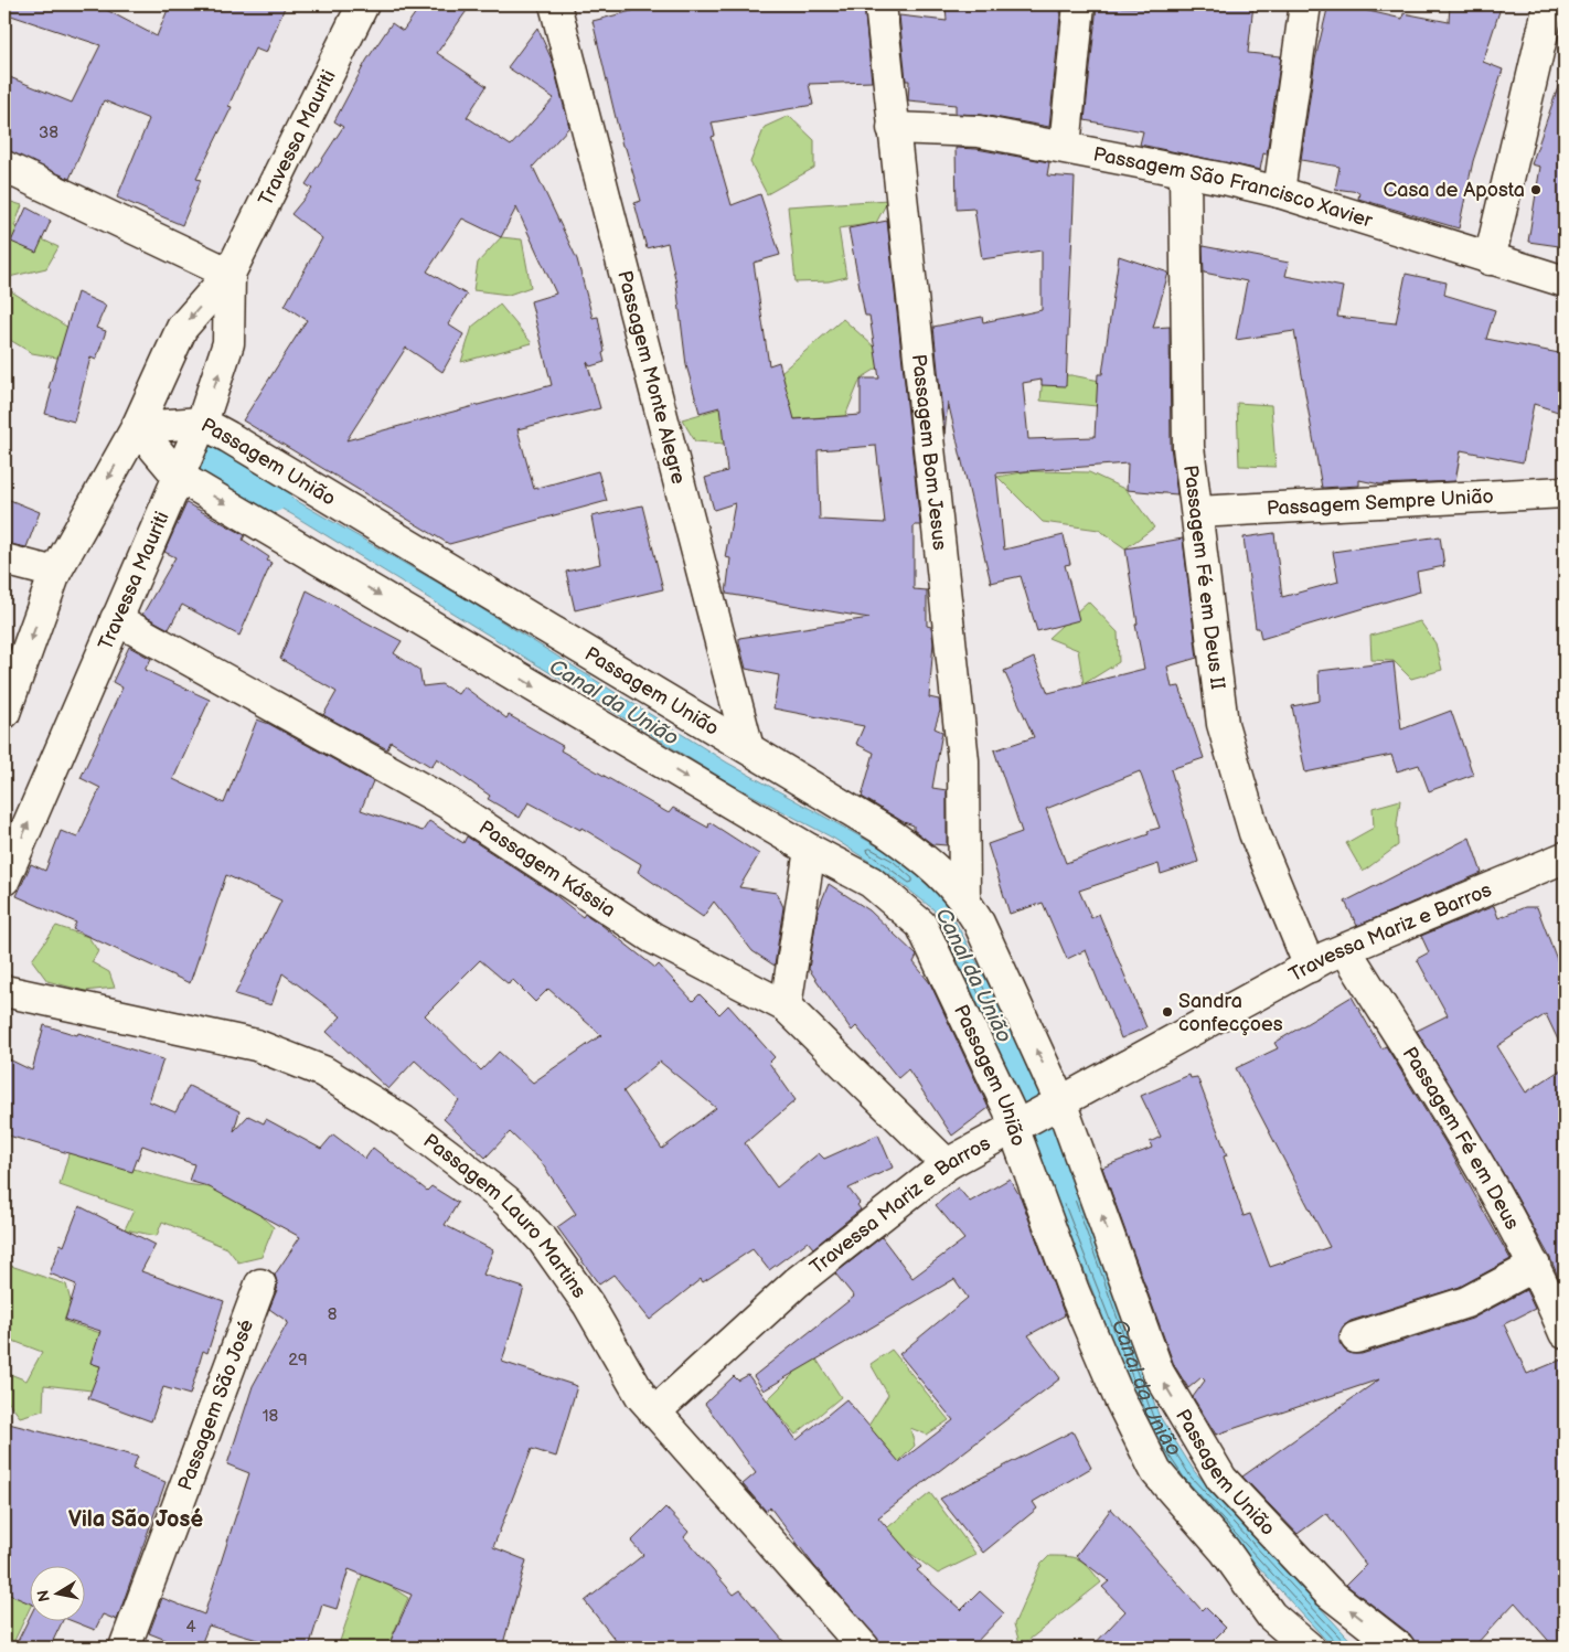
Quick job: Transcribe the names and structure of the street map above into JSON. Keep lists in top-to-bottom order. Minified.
{"streets":{"street":["Travessa Mauriti","Passagem São Francisco Xavier","Passagem Monte Alegre","Passagem Bom Jesus","Passagem União","Passagem Sempre União","Passagem Fé em Deus II","Passagem Kássia","Travessa Mariz e Barros","Passagem Fé em Deus","Passagem Lauro Martins","Passagem São José"]},"crossings":[["Travessa Mauriti","Passagem União"],["Travessa Mauriti","Passagem Kássia"],["Passagem São Francisco Xavier","Passagem Bom Jesus"],["Passagem São Francisco Xavier","Passagem Fé em Deus II"],["Passagem Monte Alegre","Passagem União"],["Passagem Bom Jesus","Passagem União"],["Passagem União","Travessa Mariz e Barros"],["Passagem Sempre União","Passagem Fé em Deus II"],["Passagem Fé em Deus II","Travessa Mariz e Barros"],["Passagem Kássia","Travessa Mariz e Barros"],["Travessa Mariz e Barros","Passagem Fé em Deus"],["Travessa Mariz e Barros","Passagem Lauro Martins"]],"districts":["Vila São José"],"water":["Canal da União"],"places":["Casa de Aposta","Sandra confecçoes"],"house_numbers":["38","8","29","18","4"],"north":"left"}
